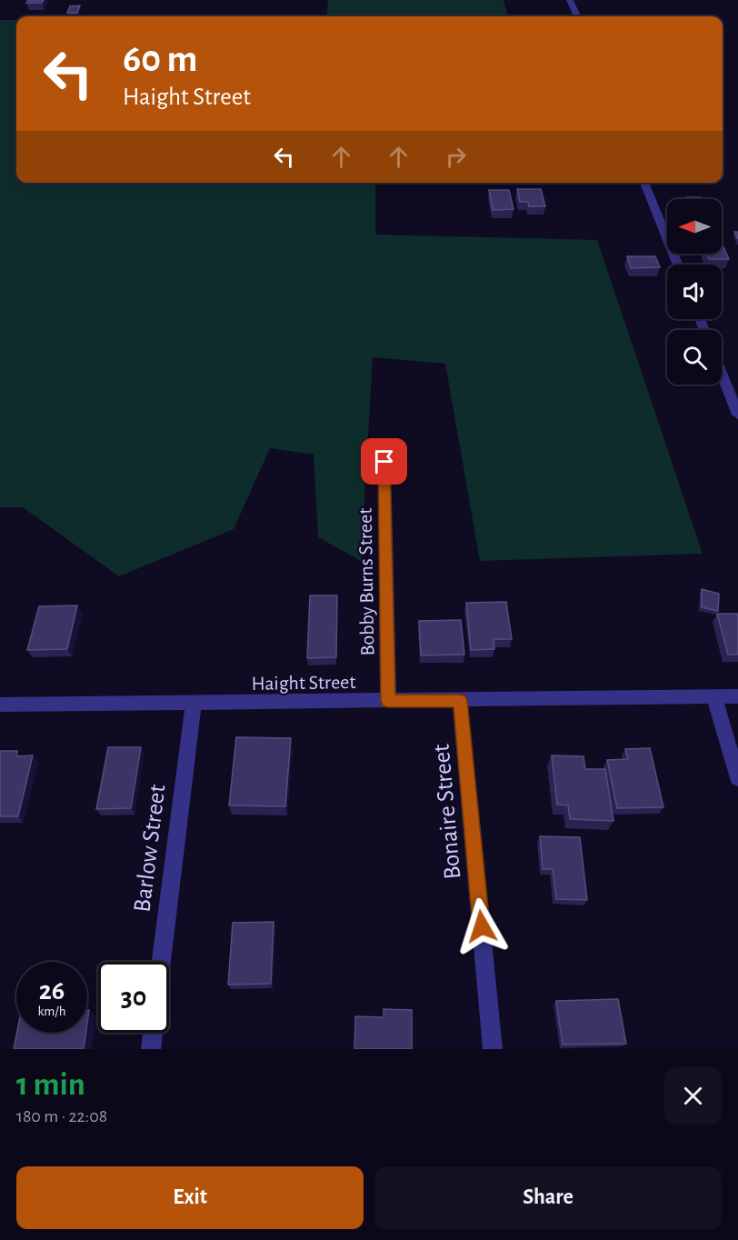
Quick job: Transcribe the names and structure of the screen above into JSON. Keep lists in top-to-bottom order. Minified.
{"streets":{"street":["Bobby Burns Street","Haight Street","Bonaire Street","Barlow Street"]},"crossings":[["Bobby Burns Street","Haight Street"],["Haight Street","Bonaire Street"],["Haight Street","Barlow Street"]],"north":"left","page":{"turn":["60 m","Haight Street"],"speed":"26 km/h","limit":"30","heading":["1 min","180 m · 22:08"],"buttons":["Exit","Share"]}}
